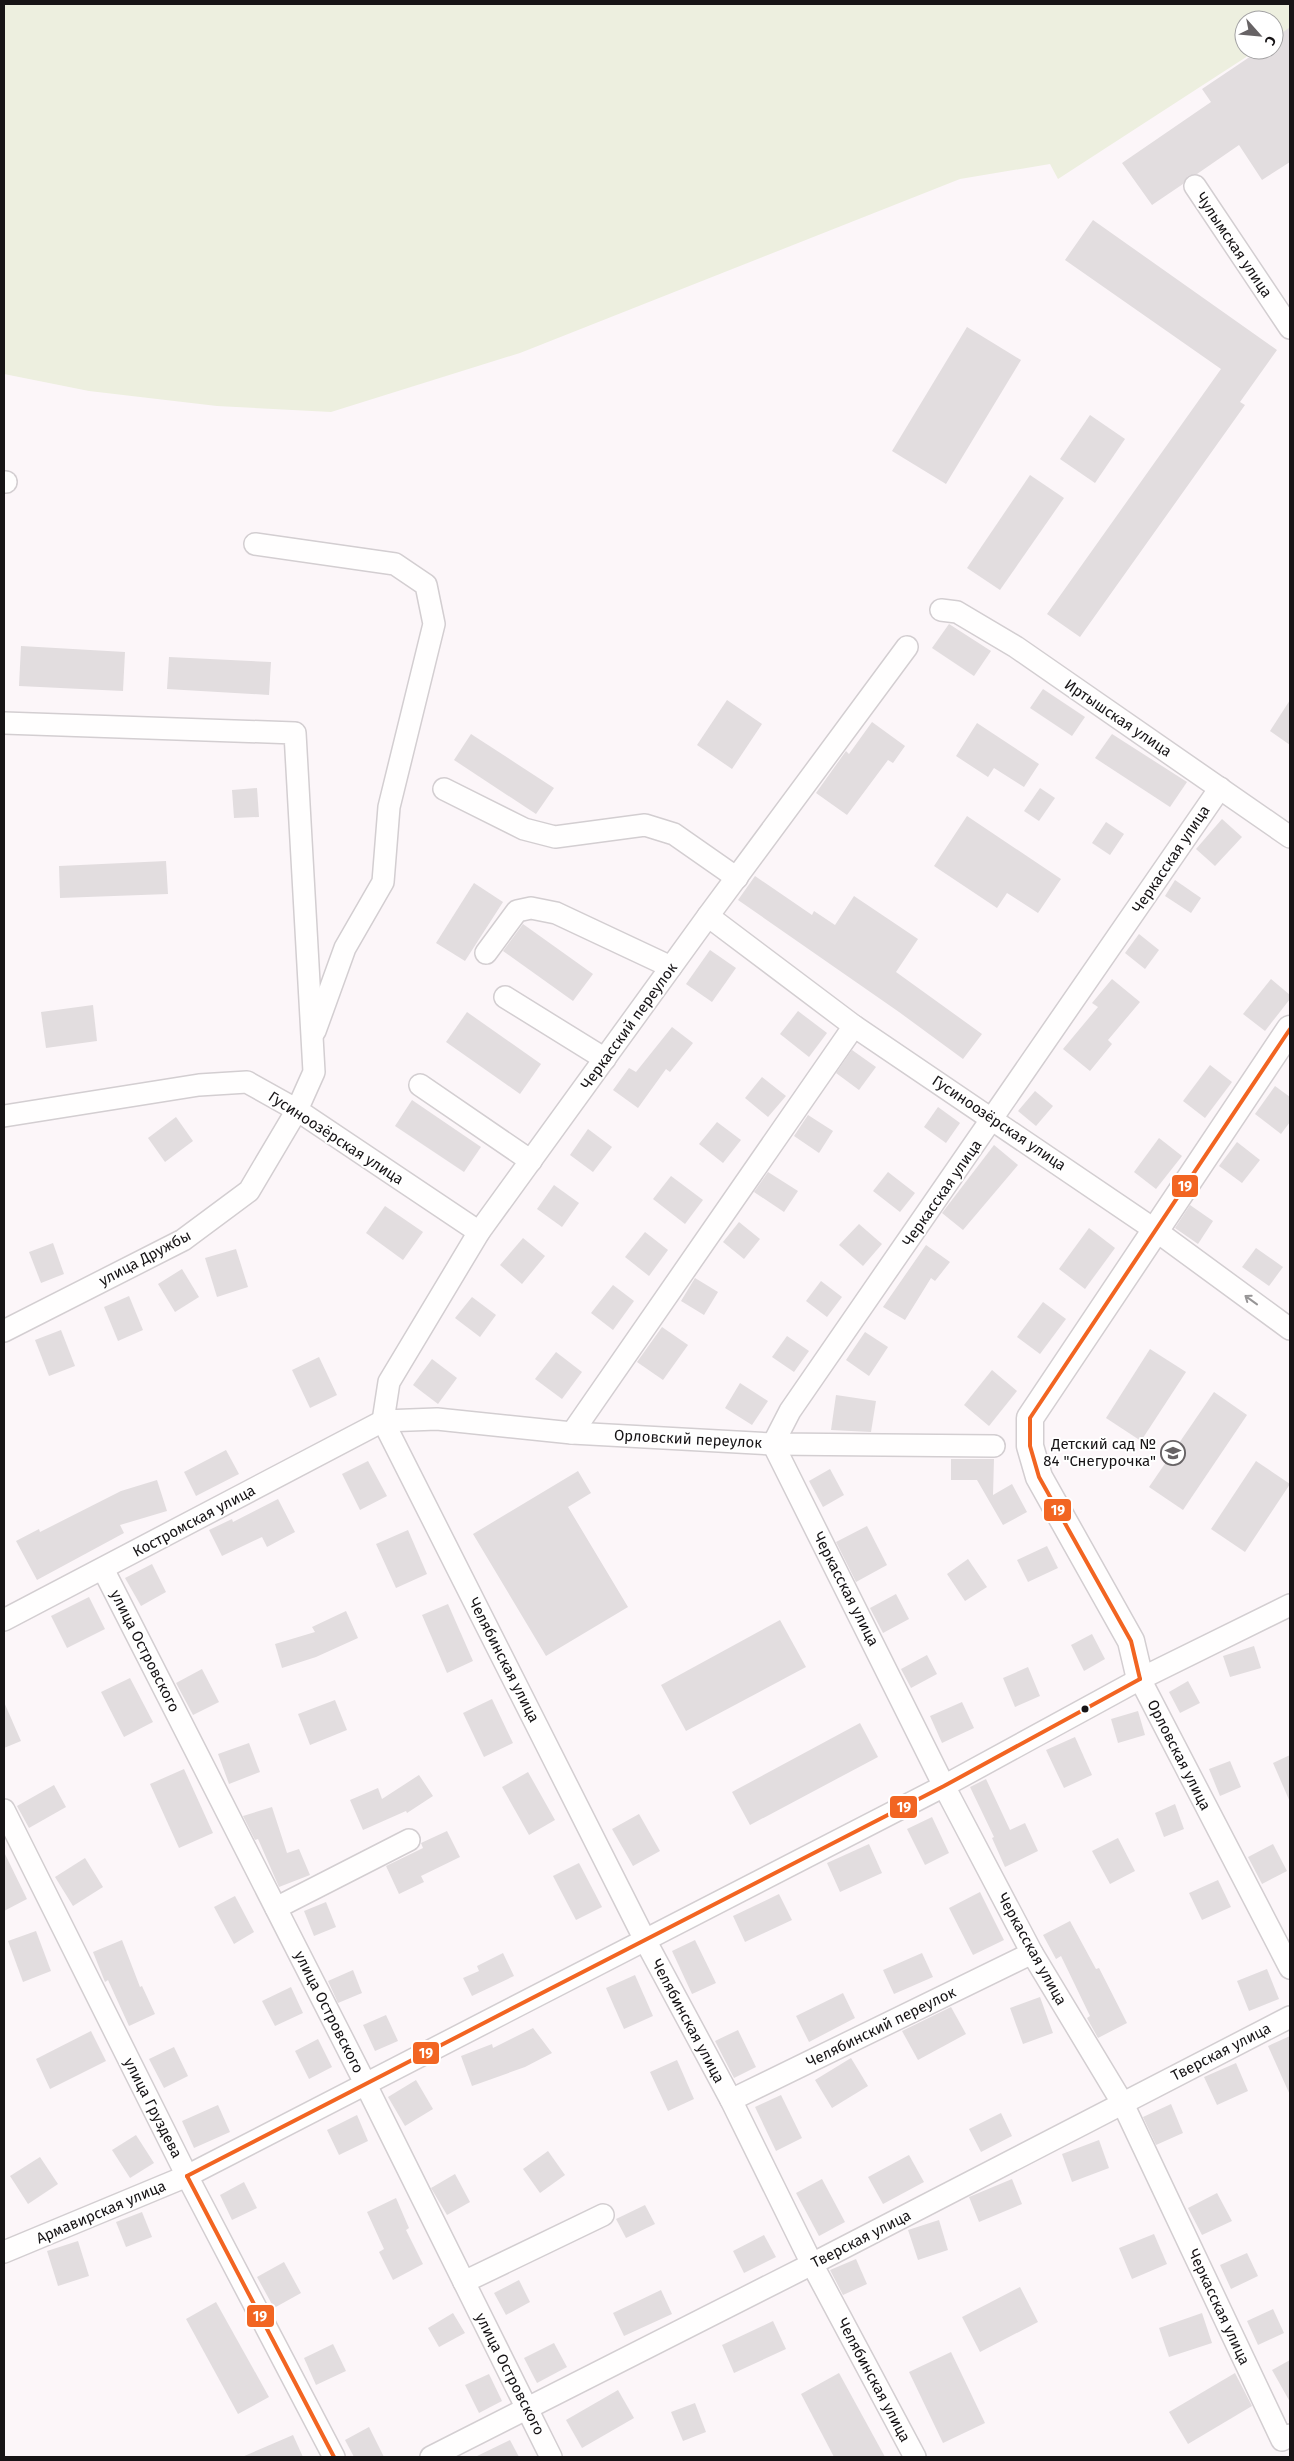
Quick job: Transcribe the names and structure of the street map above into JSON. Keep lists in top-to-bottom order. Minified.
{"streets":{"street":["Чулымская улица","Иртышская улица","Черкасская улица","Черкасский переулок","Гусиноозёрская улица","улица Дружбы","Орловский переулок","Костромская улица","улица Островского","Челябинская улица","Орловская улица","Челябинский переулок","Тверская улица","улица Груздева","Армавирская улица"]},"crossings":[["Иртышская улица","Черкасская улица"],["Черкасская улица","Гусиноозёрская улица"],["Черкасская улица","Орловский переулок"],["Черкасская улица","Челябинский переулок"],["Черкасская улица","Тверская улица"],["Черкасская улица","Армавирская улица"],["Черкасский переулок","Гусиноозёрская улица"],["Черкасский переулок","Орловский переулок"],["Черкасский переулок","Костромская улица"],["Черкасский переулок","Челябинская улица"],["Гусиноозёрская улица","улица Дружбы"],["Гусиноозёрская улица","Орловская улица"],["Орловский переулок","Костромская улица"],["Орловский переулок","Челябинская улица"],["Костромская улица","улица Островского"],["Костромская улица","Челябинская улица"],["улица Островского","Тверская улица"],["улица Островского","Армавирская улица"],["Челябинская улица","Челябинский переулок"],["Челябинская улица","Тверская улица"],["Челябинская улица","Армавирская улица"],["Орловская улица","Армавирская улица"],["улица Груздева","Армавирская улица"]],"places":{"school or university":["Детский сад № 84 \"Снегурочка\""]},"lines":["transit line 19"],"north":"bottom right"}
